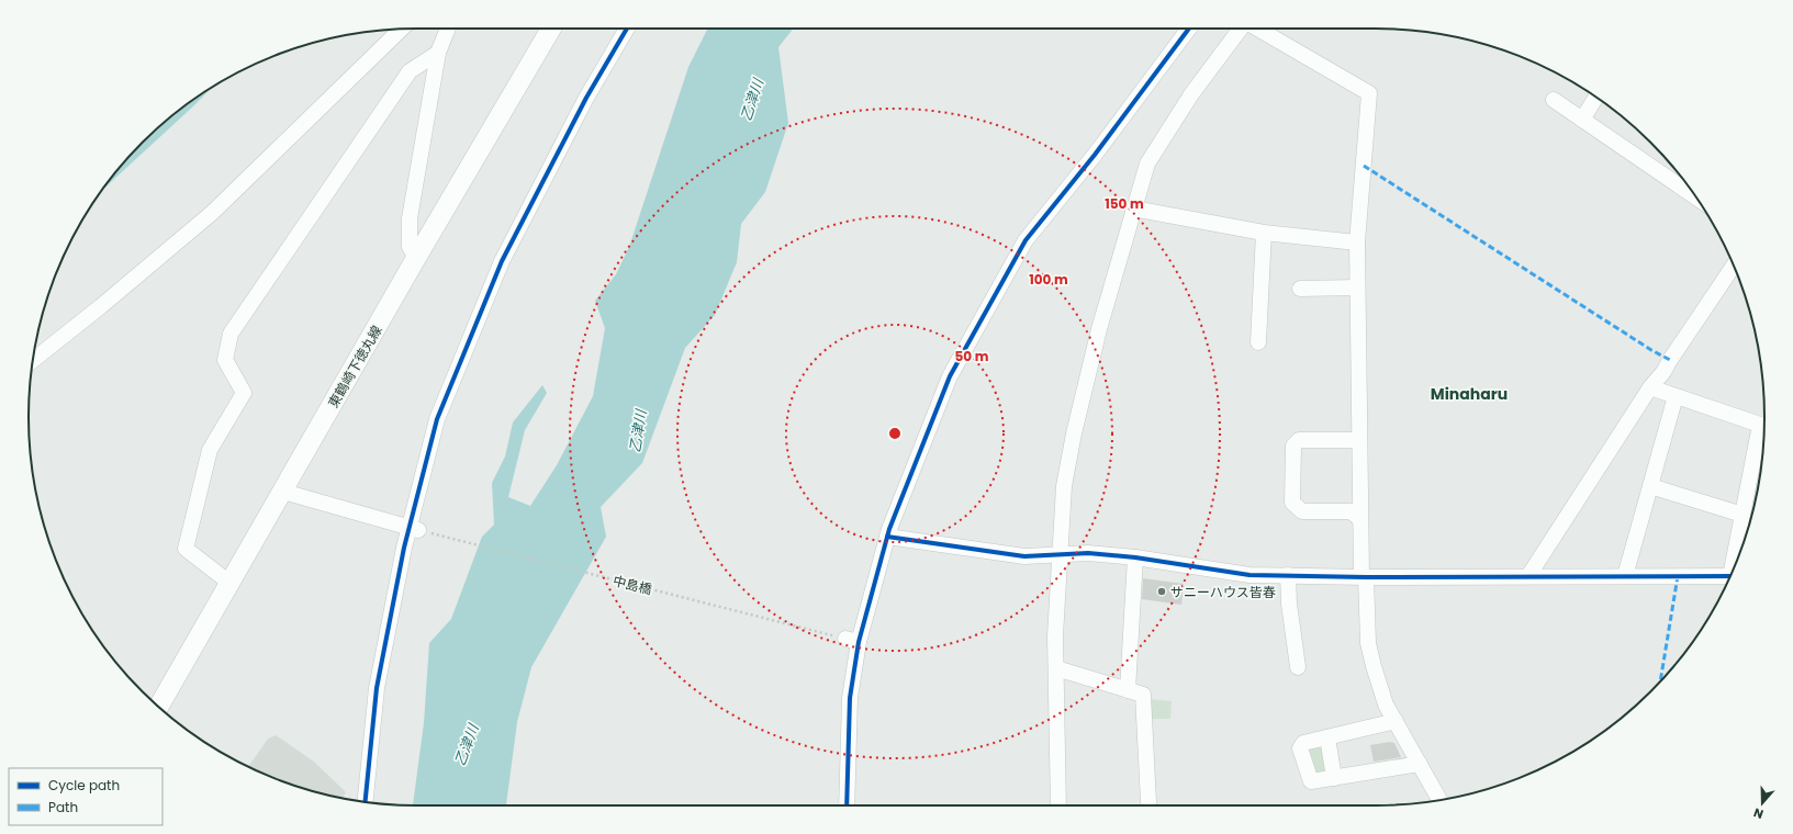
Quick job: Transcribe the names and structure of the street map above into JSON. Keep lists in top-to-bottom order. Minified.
{"streets":{"street":["東鶴崎下徳丸線"],"path":["中島橋"]},"districts":["Minaharu"],"water":["乙津川"],"places":["サニーハウス皆春"],"legend":["Cycle path","Path"],"north":"bottom","rings":["150 m","100 m","50 m"]}
